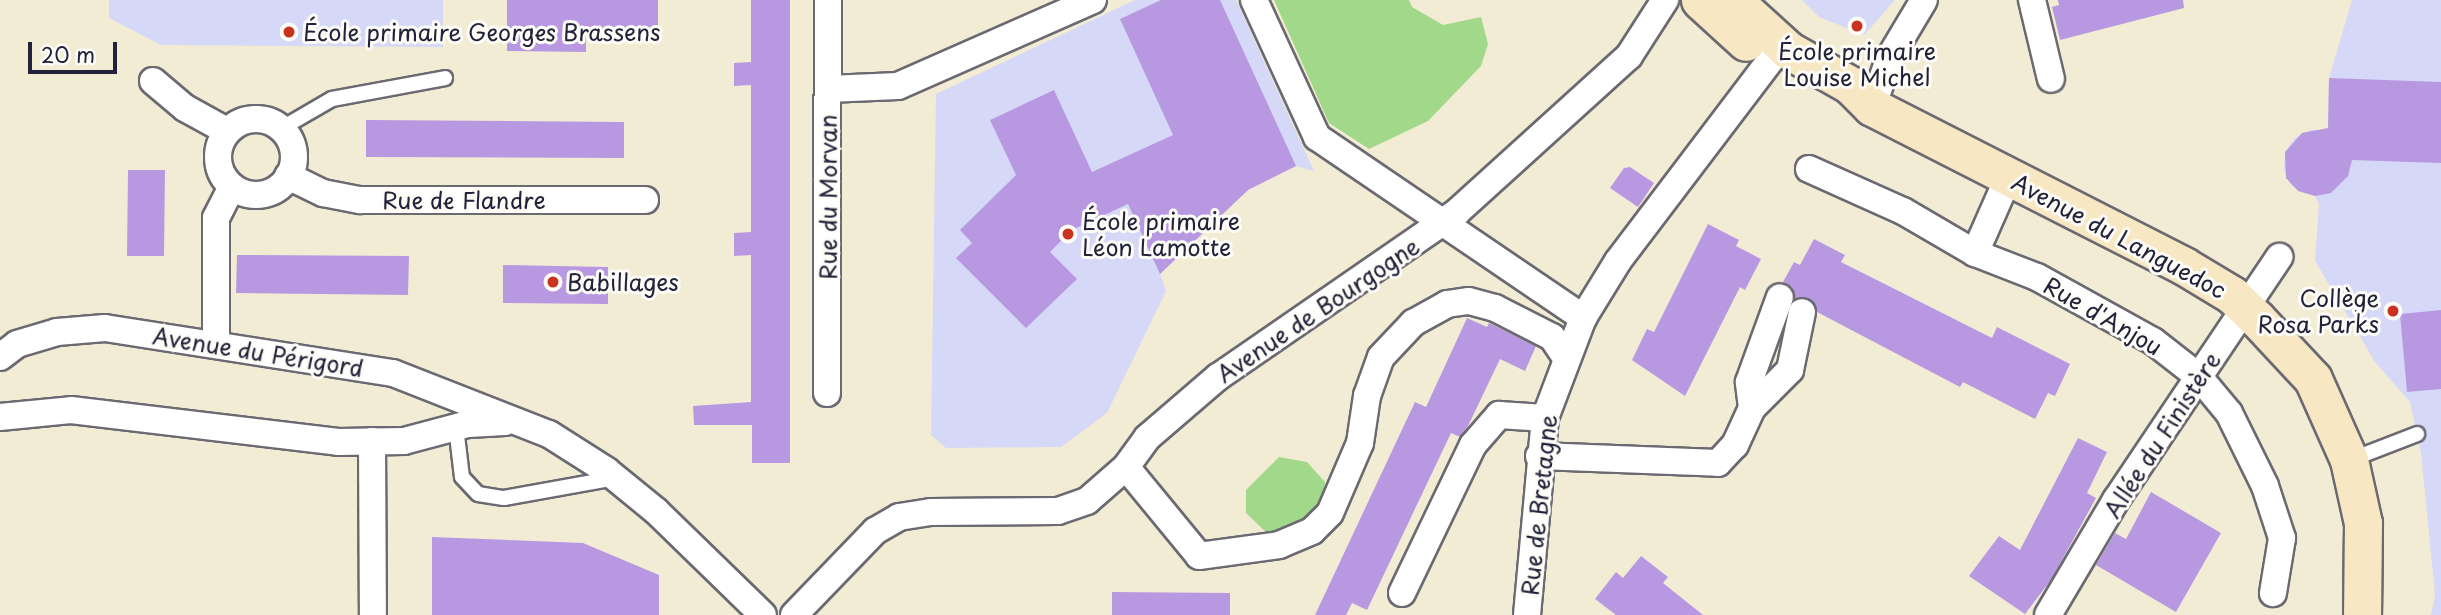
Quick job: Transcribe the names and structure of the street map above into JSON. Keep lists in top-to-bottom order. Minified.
{"streets":{"street":["Rue du Morvan","Rue de Flandre","Avenue du Languedoc","Avenue de Bourgogne","Rue d'Anjou","Avenue du Périgord","Allée du Finistère","Rue de Bretagne"]},"crossings":[["Avenue du Languedoc","Allée du Finistère"],["Rue d'Anjou","Allée du Finistère"]],"places":["École primaire Louise Michel","École primaire Georges Brassens","École primaire Léon Lamotte","Babillages","Collège Rosa Parks"],"scale_bar":"20 m"}
